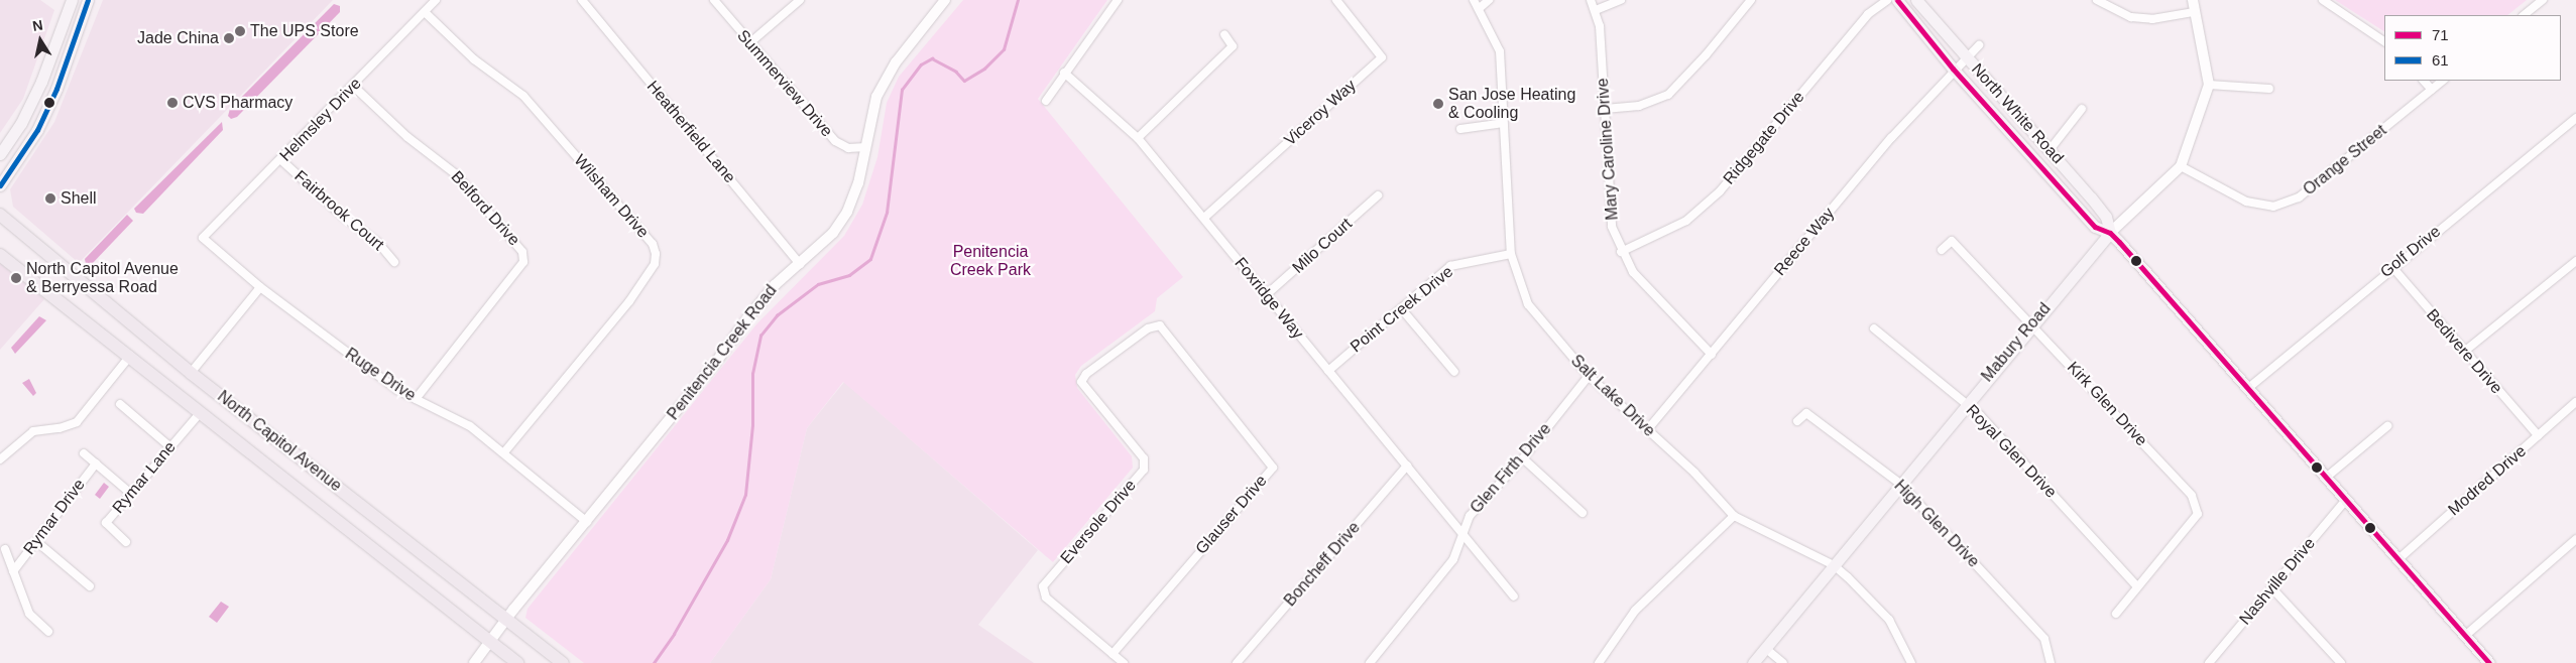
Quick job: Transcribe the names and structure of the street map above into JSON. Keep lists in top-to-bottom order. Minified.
{"streets":{"main road":["North White Road","Mabury Road","North Capitol Avenue"],"street":["Summerview Drive","Viceroy Way","Helmsley Drive","Heatherfield Lane","Ridgegate Drive","Mary Caroline Drive","Orange Street","Wilsham Drive","Belford Drive","Fairbrook Court","Reece Way","Milo Court","Golf Drive","Foxridge Way","Point Creek Drive","Bedivere Drive","Penitencia Creek Road","Ruge Drive","Salt Lake Drive","Kirk Glen Drive","Royal Glen Drive","Glen Firth Drive","Rymar Lane","Modred Drive","Glauser Drive","Rymar Drive","Eversole Drive","High Glen Drive","Boncheff Drive","Nashville Drive"]},"crossings":[["Summerview Drive","Penitencia Creek Road"],["Viceroy Way","Foxridge Way"],["North White Road","Reece Way"],["North White Road","Golf Drive"],["North White Road","Mabury Road"],["North White Road","Modred Drive"],["North White Road","Nashville Drive"],["Helmsley Drive","Wilsham Drive"],["Helmsley Drive","Belford Drive"],["Helmsley Drive","Fairbrook Court"],["Helmsley Drive","Ruge Drive"],["Heatherfield Lane","Penitencia Creek Road"],["Ridgegate Drive","Mary Caroline Drive"],["Mary Caroline Drive","Reece Way"],["Orange Street","Mabury Road"],["Wilsham Drive","Ruge Drive"],["Belford Drive","Ruge Drive"],["Reece Way","Salt Lake Drive"],["Milo Court","Foxridge Way"],["Golf Drive","Bedivere Drive"],["Foxridge Way","Point Creek Drive"],["Foxridge Way","Glen Firth Drive"],["Foxridge Way","Boncheff Drive"],["Point Creek Drive","Salt Lake Drive"],["Mabury Road","Salt Lake Drive"],["Mabury Road","Kirk Glen Drive"],["Mabury Road","Royal Glen Drive"],["Mabury Road","High Glen Drive"],["Bedivere Drive","Modred Drive"],["Penitencia Creek Road","Ruge Drive"],["Penitencia Creek Road","North Capitol Avenue"],["Salt Lake Drive","Glen Firth Drive"],["Kirk Glen Drive","Royal Glen Drive"],["North Capitol Avenue","Rymar Lane"],["Glauser Drive","Eversole Drive"]],"parks":["Penitencia Creek Park"],"places":["The UPS Store","Jade China","CVS Pharmacy","San Jose Heating & Cooling","Shell","North Capitol Avenue & Berryessa Road"],"lines":["transit line 71","transit line 61"],"legend":["71","61"],"north":"top"}
